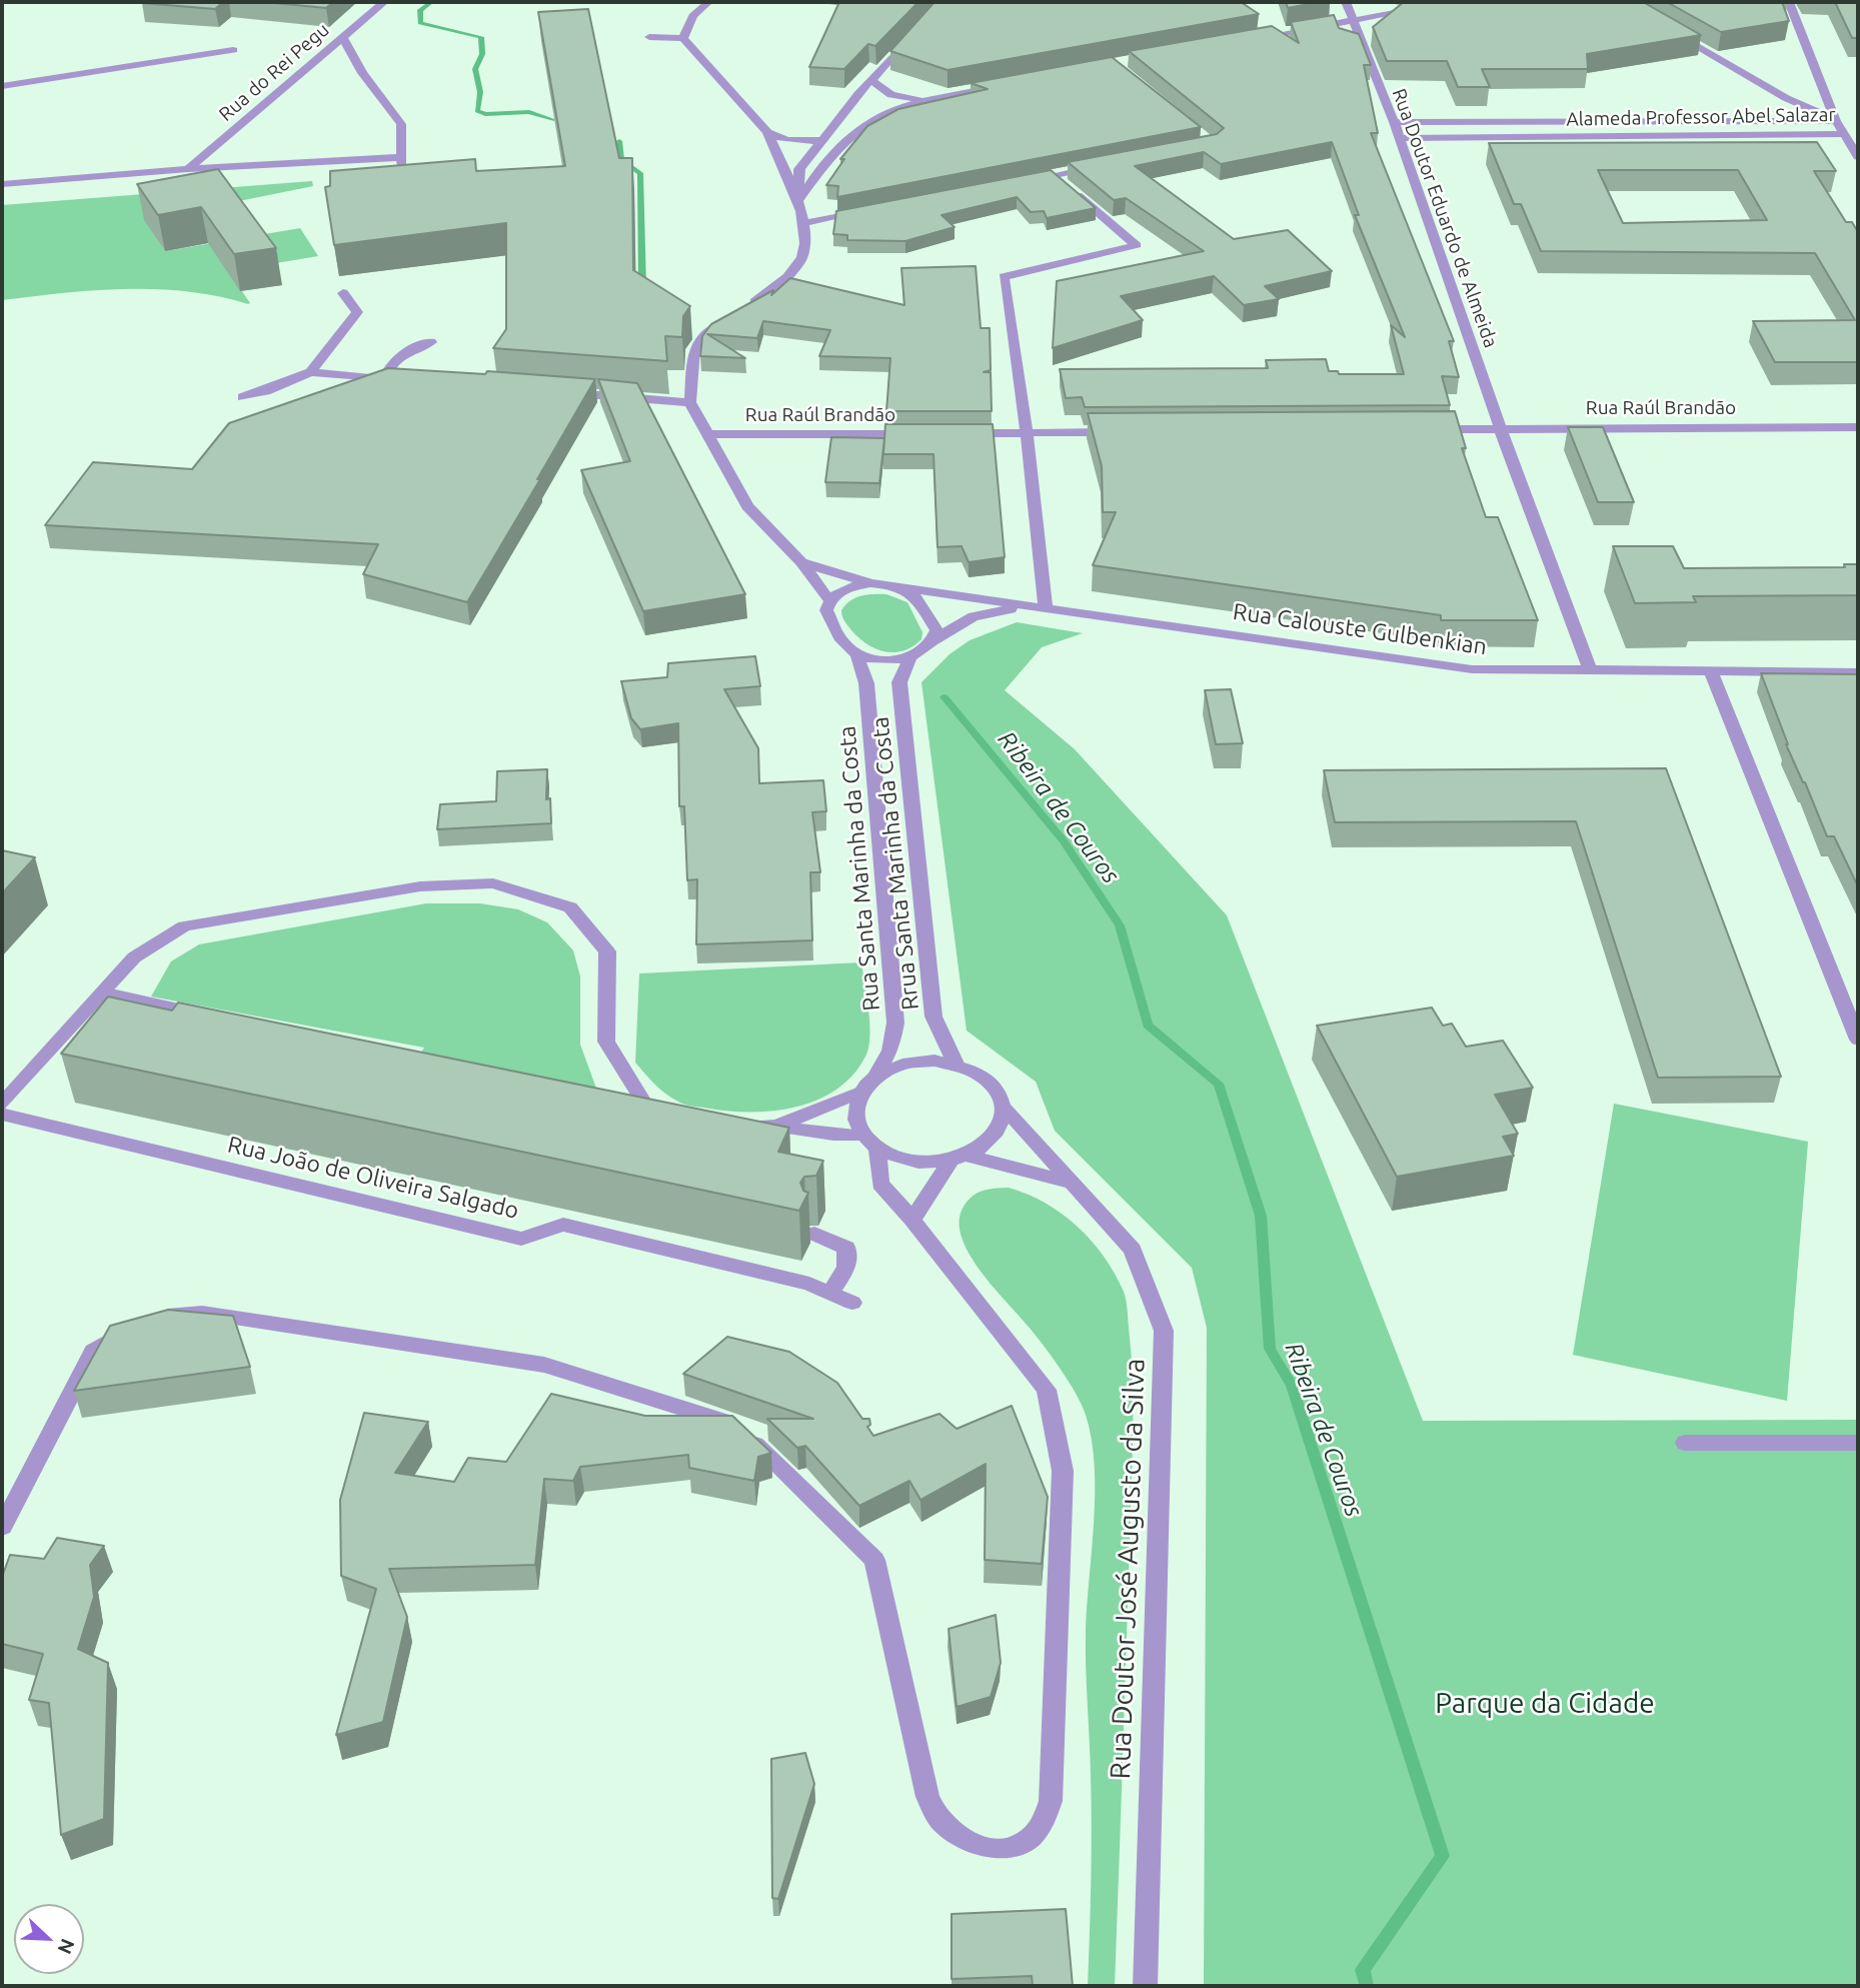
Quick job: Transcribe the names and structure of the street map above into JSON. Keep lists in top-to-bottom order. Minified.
{"streets":{"street":["Rua do Rei Pegu","Alameda Professor Abel Salazar","Rua Doutor Eduardo de Almeida","Rua Raúl Brandão","Rua Calouste Gulbenkian","Rrua Santa Marinha da Costa","Rua Santa Marinha da Costa","Rua João de Oliveira Salgado","Rua Doutor José Augusto da Silva"]},"crossings":[["Alameda Professor Abel Salazar","Rua Doutor Eduardo de Almeida"],["Rua Doutor Eduardo de Almeida","Rua Raúl Brandão"],["Rua Doutor Eduardo de Almeida","Rua Calouste Gulbenkian"],["Rua Calouste Gulbenkian","Rrua Santa Marinha da Costa"],["Rua Calouste Gulbenkian","Rua Santa Marinha da Costa"],["Rrua Santa Marinha da Costa","Rua Santa Marinha da Costa"],["Rrua Santa Marinha da Costa","Rua Doutor José Augusto da Silva"],["Rua Santa Marinha da Costa","Rua Doutor José Augusto da Silva"]],"water":["Ribeira de Couros"],"parks":["Parque da Cidade"],"north":"bottom right"}
